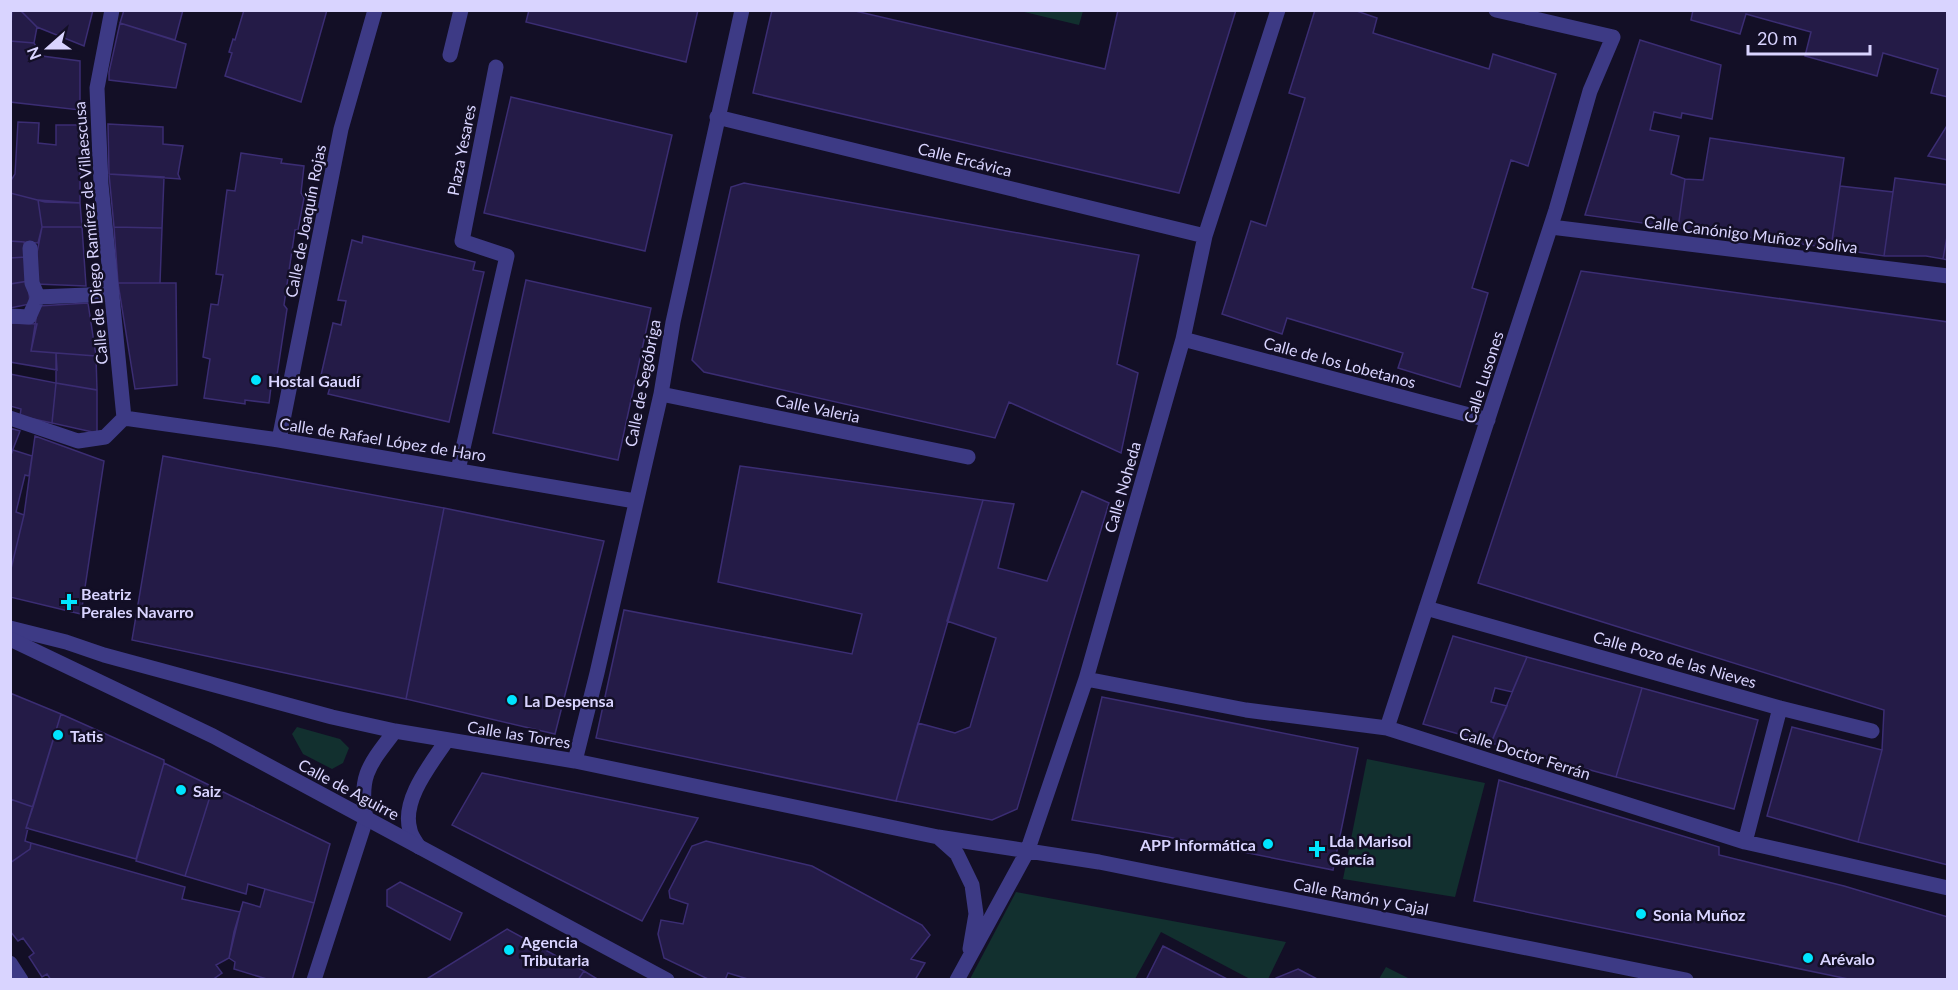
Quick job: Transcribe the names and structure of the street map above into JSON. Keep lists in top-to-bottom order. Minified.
{"streets":{"street":["Plaza Yesares","Calle Ercávica","Calle de Joaquín Rojas","Calle de Diego Ramírez de Villaescusa","Calle Canónigo Muñoz y Soliva","Calle de los Lobetanos","Calle Lusones","Calle de Segóbriga","Calle Valeria","Calle de Rafael López de Haro","Calle Noheda","Calle Pozo de las Nieves","Calle las Torres","Calle Doctor Ferrán","Calle de Aguirre","Calle Ramón y Cajal"]},"crossings":[["Plaza Yesares","Calle de Rafael López de Haro"],["Calle Ercávica","Calle de Segóbriga"],["Calle Ercávica","Calle Noheda"],["Calle de Joaquín Rojas","Calle de Rafael López de Haro"],["Calle de Diego Ramírez de Villaescusa","Calle de Rafael López de Haro"],["Calle Canónigo Muñoz y Soliva","Calle Lusones"],["Calle de los Lobetanos","Calle Lusones"],["Calle de los Lobetanos","Calle Noheda"],["Calle Lusones","Calle Pozo de las Nieves"],["Calle Lusones","Calle Doctor Ferrán"],["Calle de Segóbriga","Calle Valeria"],["Calle de Segóbriga","Calle de Rafael López de Haro"],["Calle de Segóbriga","Calle las Torres"],["Calle Noheda","Calle las Torres"],["Calle Noheda","Calle Doctor Ferrán"],["Calle Noheda","Calle Ramón y Cajal"],["Calle las Torres","Calle Ramón y Cajal"]],"places":{"other":["Hostal Gaudí","La Despensa","Tatis","Saiz","APP Informática","Sonia Muñoz","Agencia Tributaria","Arévalo"],"health":["Beatriz Perales Navarro","Lda Marisol García"]},"scale_bar":"20 m","north":"left"}
